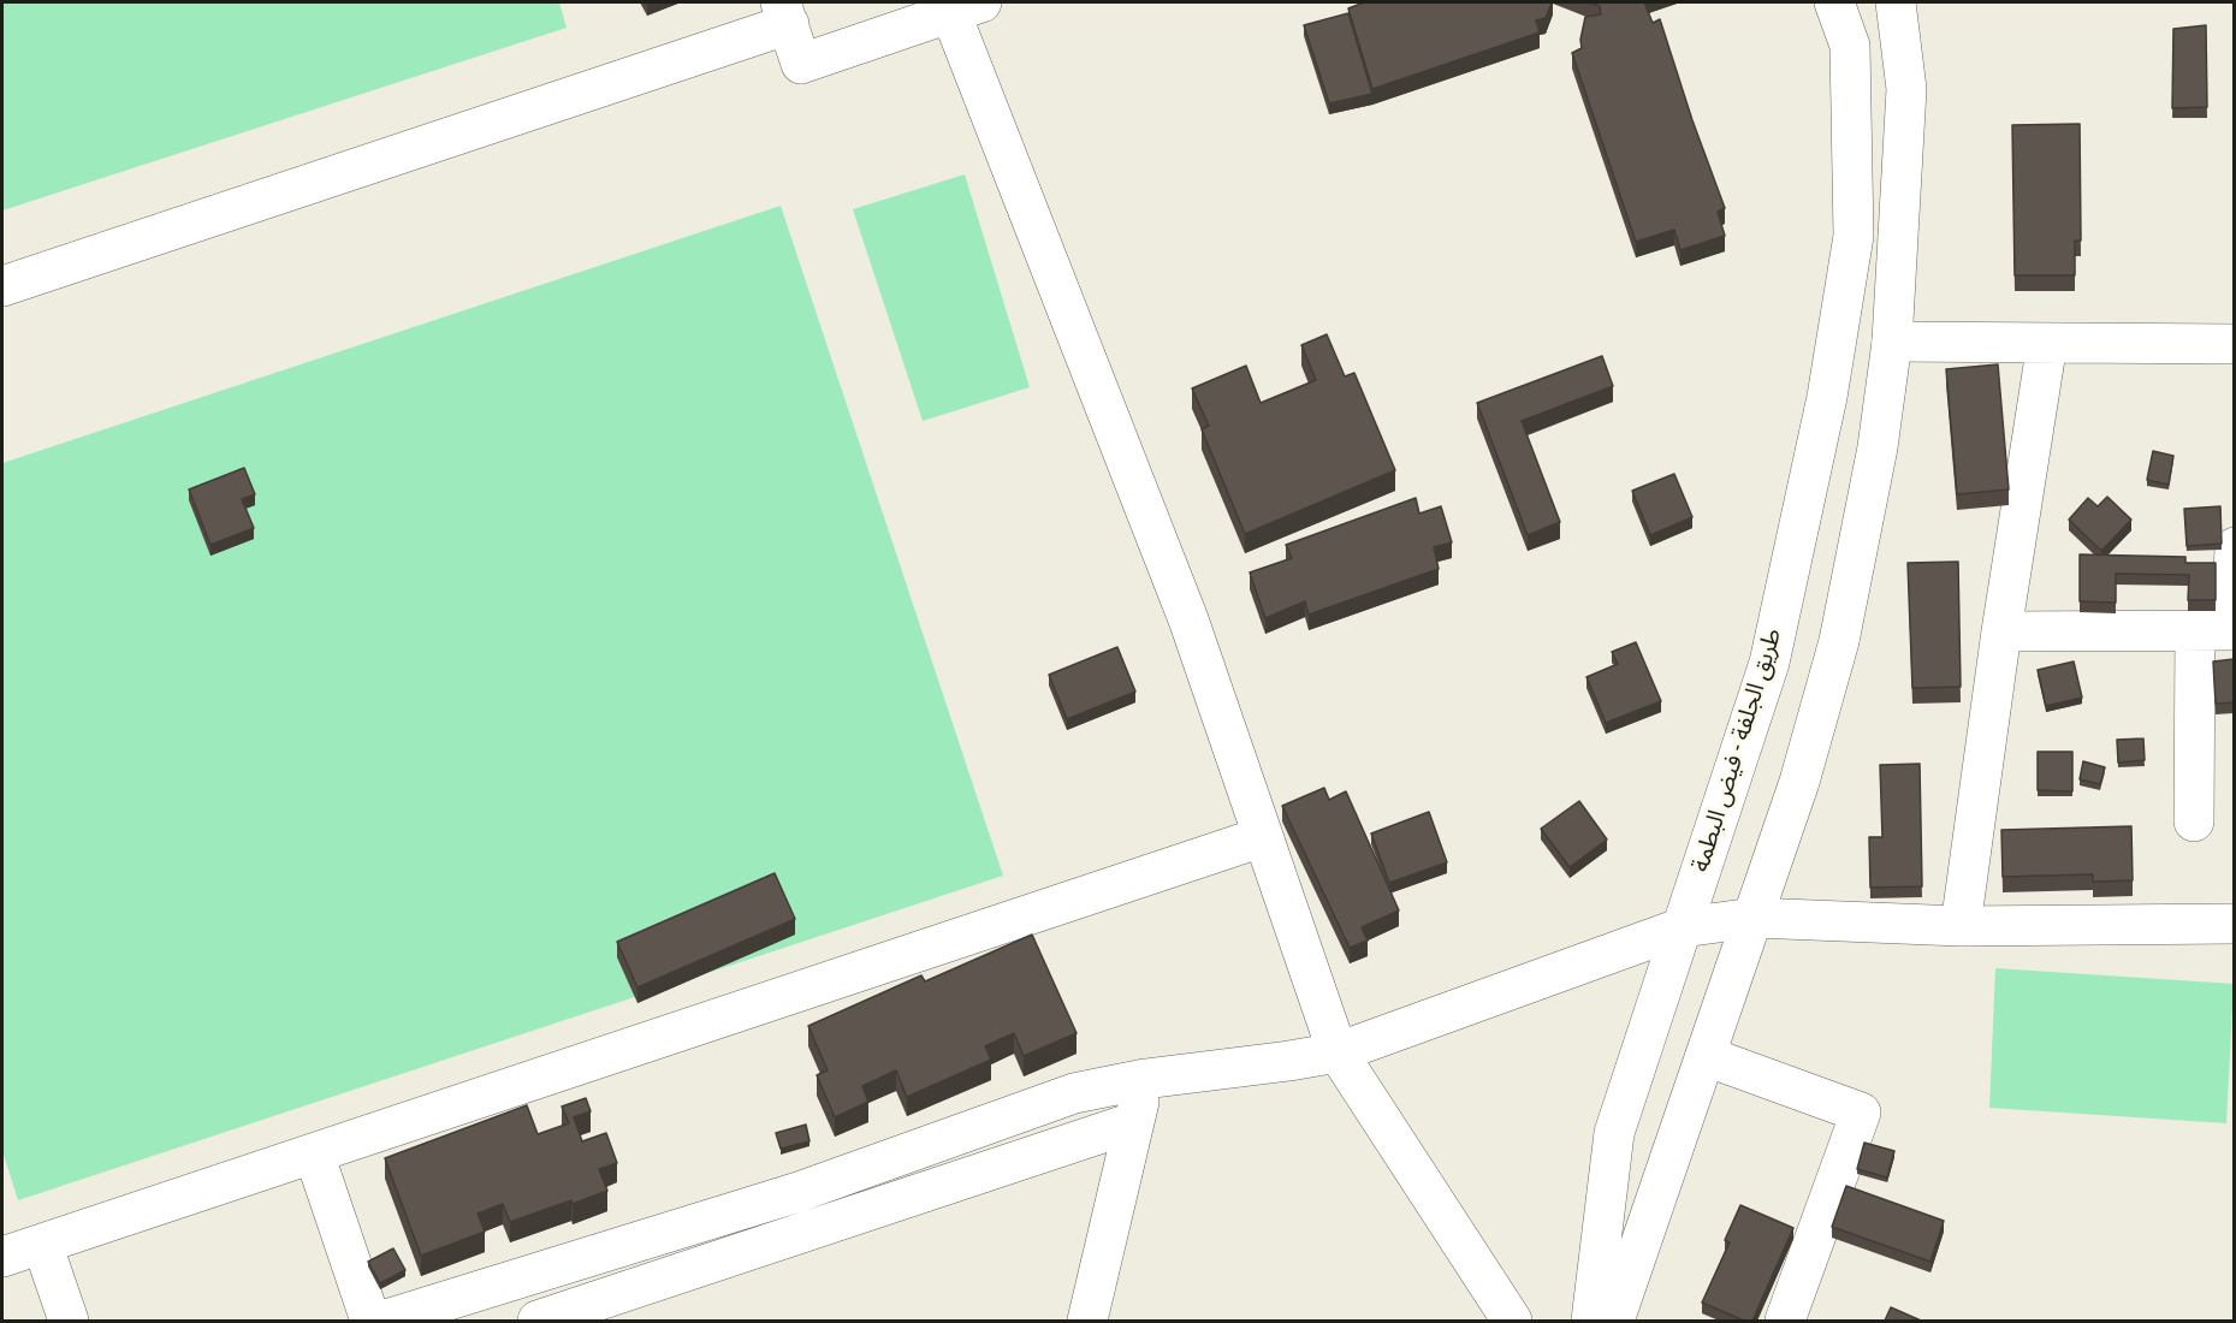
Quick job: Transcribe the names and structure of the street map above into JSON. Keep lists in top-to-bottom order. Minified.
{"streets":{"street":["طريق الجلفة - فيض البطمة"]}}
